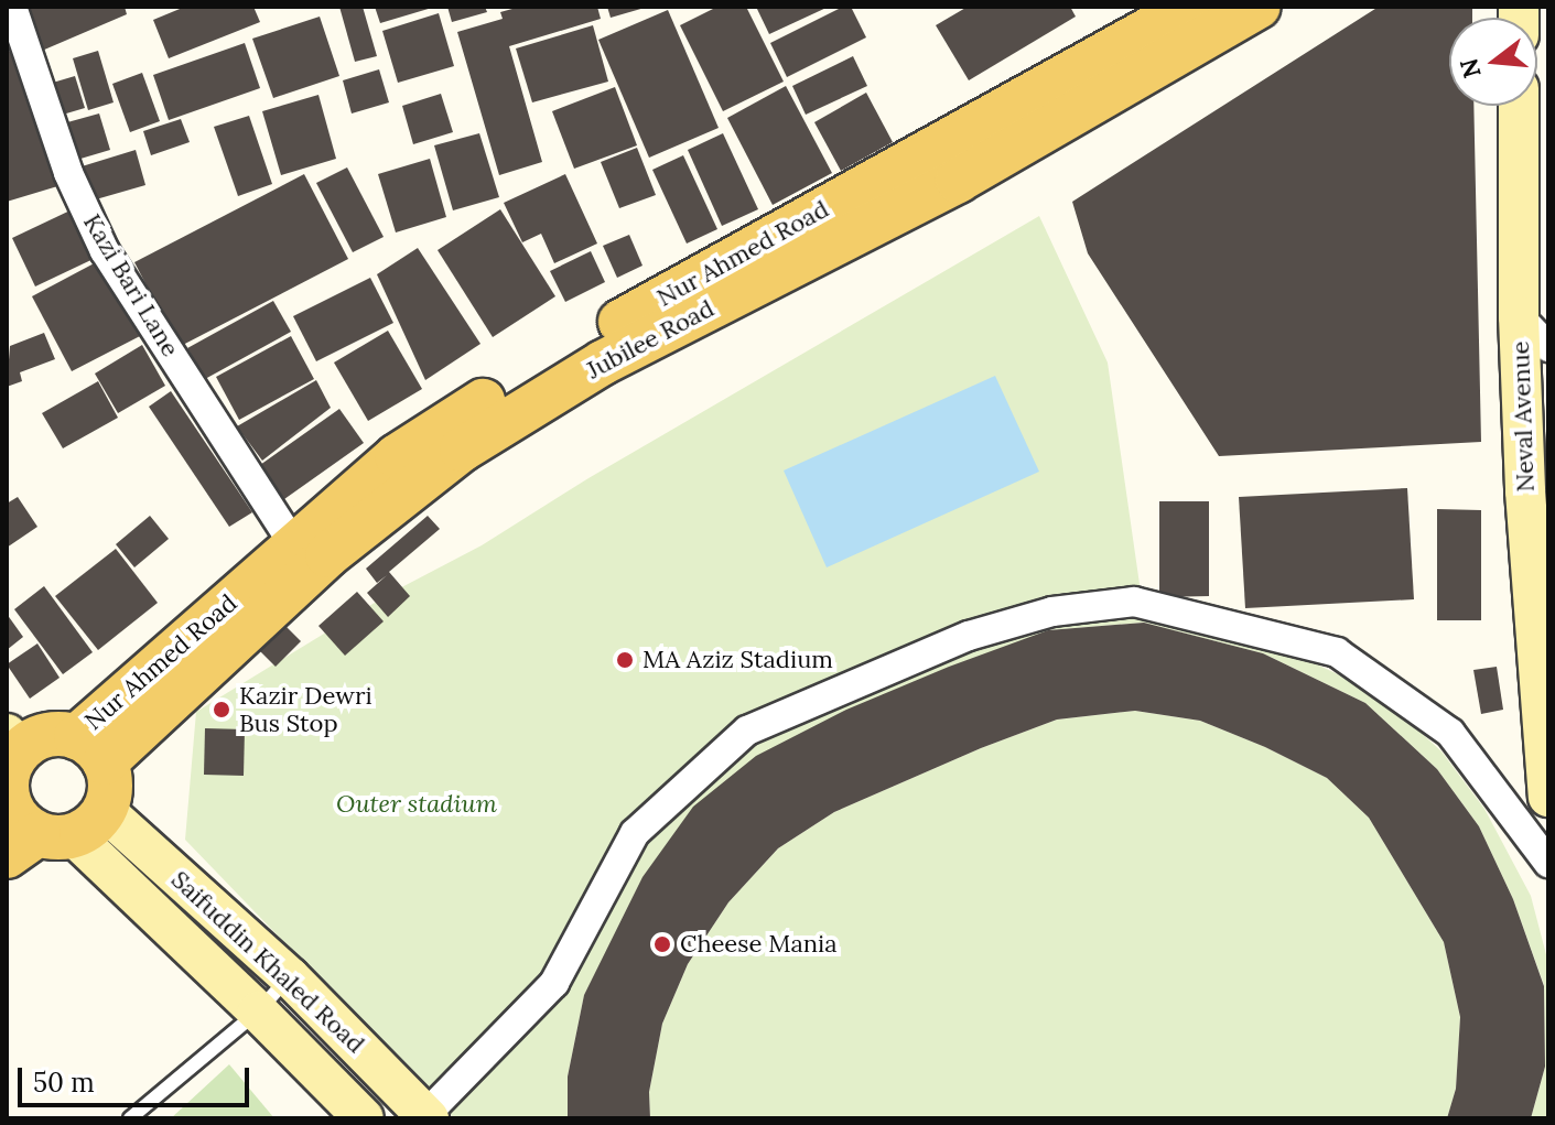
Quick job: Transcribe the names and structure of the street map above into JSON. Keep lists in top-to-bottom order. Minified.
{"streets":{"main road":["Nur Ahmed Road","Jubilee Road","Neval Avenue","Saifuddin Khaled Road"],"street":["Kazi Bari Lane"]},"crossings":[["Nur Ahmed Road","Kazi Bari Lane"],["Nur Ahmed Road","Jubilee Road"],["Nur Ahmed Road","Saifuddin Khaled Road"],["Jubilee Road","Saifuddin Khaled Road"]],"parks":["Outer stadium"],"places":["MA Aziz Stadium","Kazir Dewri Bus Stop","Cheese Mania"],"scale_bar":"50 m","north":"left"}
